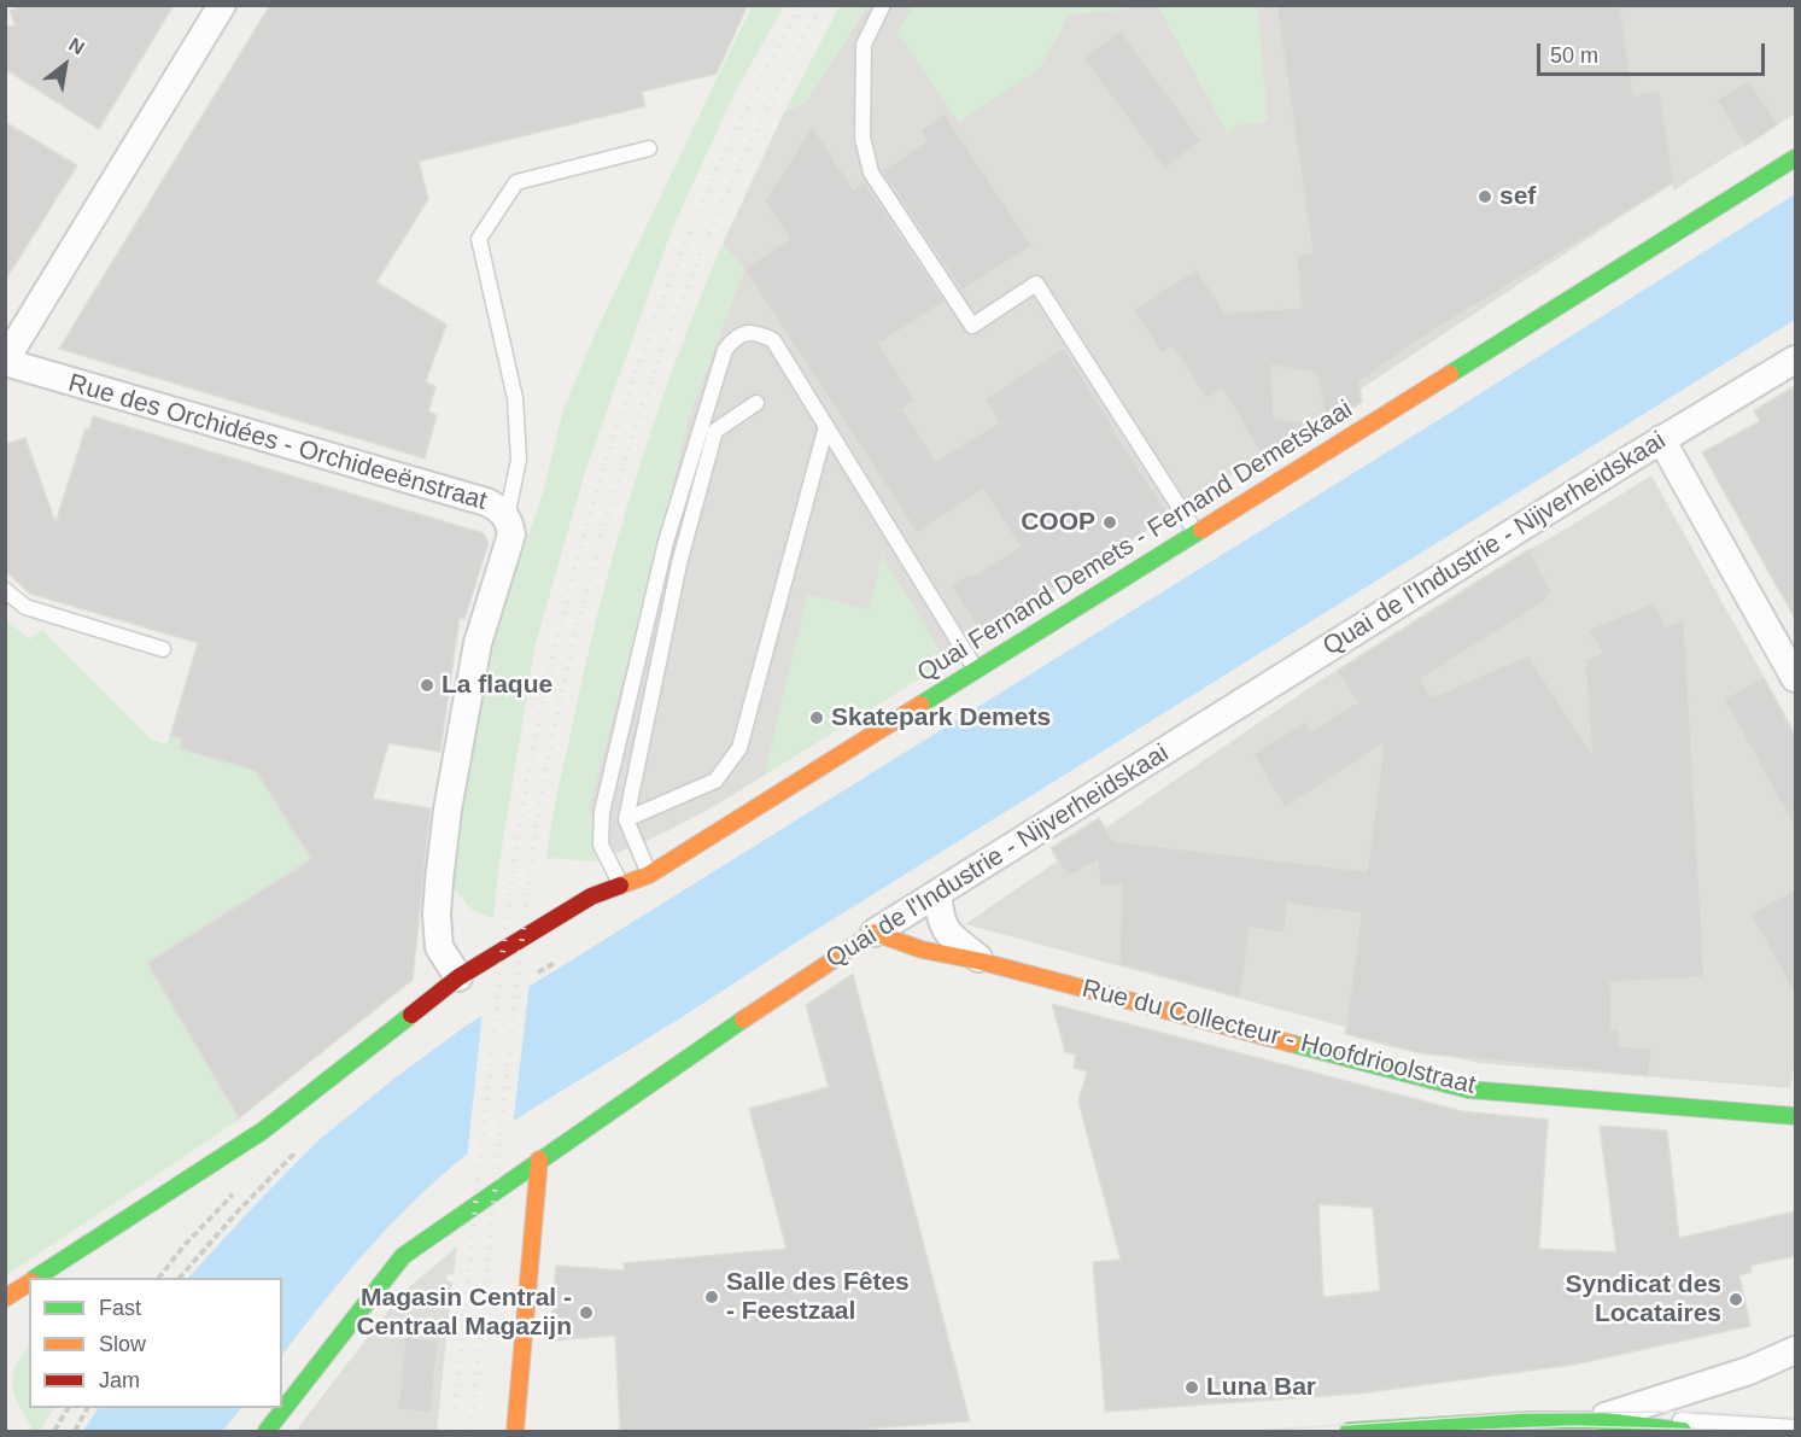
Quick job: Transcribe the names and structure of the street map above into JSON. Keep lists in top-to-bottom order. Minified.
{"streets":{"main road":["Quai Fernand Demets - Fernand Demetskaai","Quai de l'Industrie - Nijverheidskaai","Rue du Collecteur - Hoofdrioolstraat"],"street":["Rue des Orchidées - Orchideeënstraat"]},"crossings":[["Rue des Orchidées - Orchideeënstraat","Quai Fernand Demets - Fernand Demetskaai"],["Quai de l'Industrie - Nijverheidskaai","Rue du Collecteur - Hoofdrioolstraat"]],"places":["sef","COOP","La flaque","Skatepark Demets","Salle des Fêtes - Feestzaal","Syndicat des Locataires","Magasin Central - Centraal Magazijn","Luna Bar"],"legend":["Fast","Slow","Jam"],"scale_bar":"50 m","north":"top right"}
